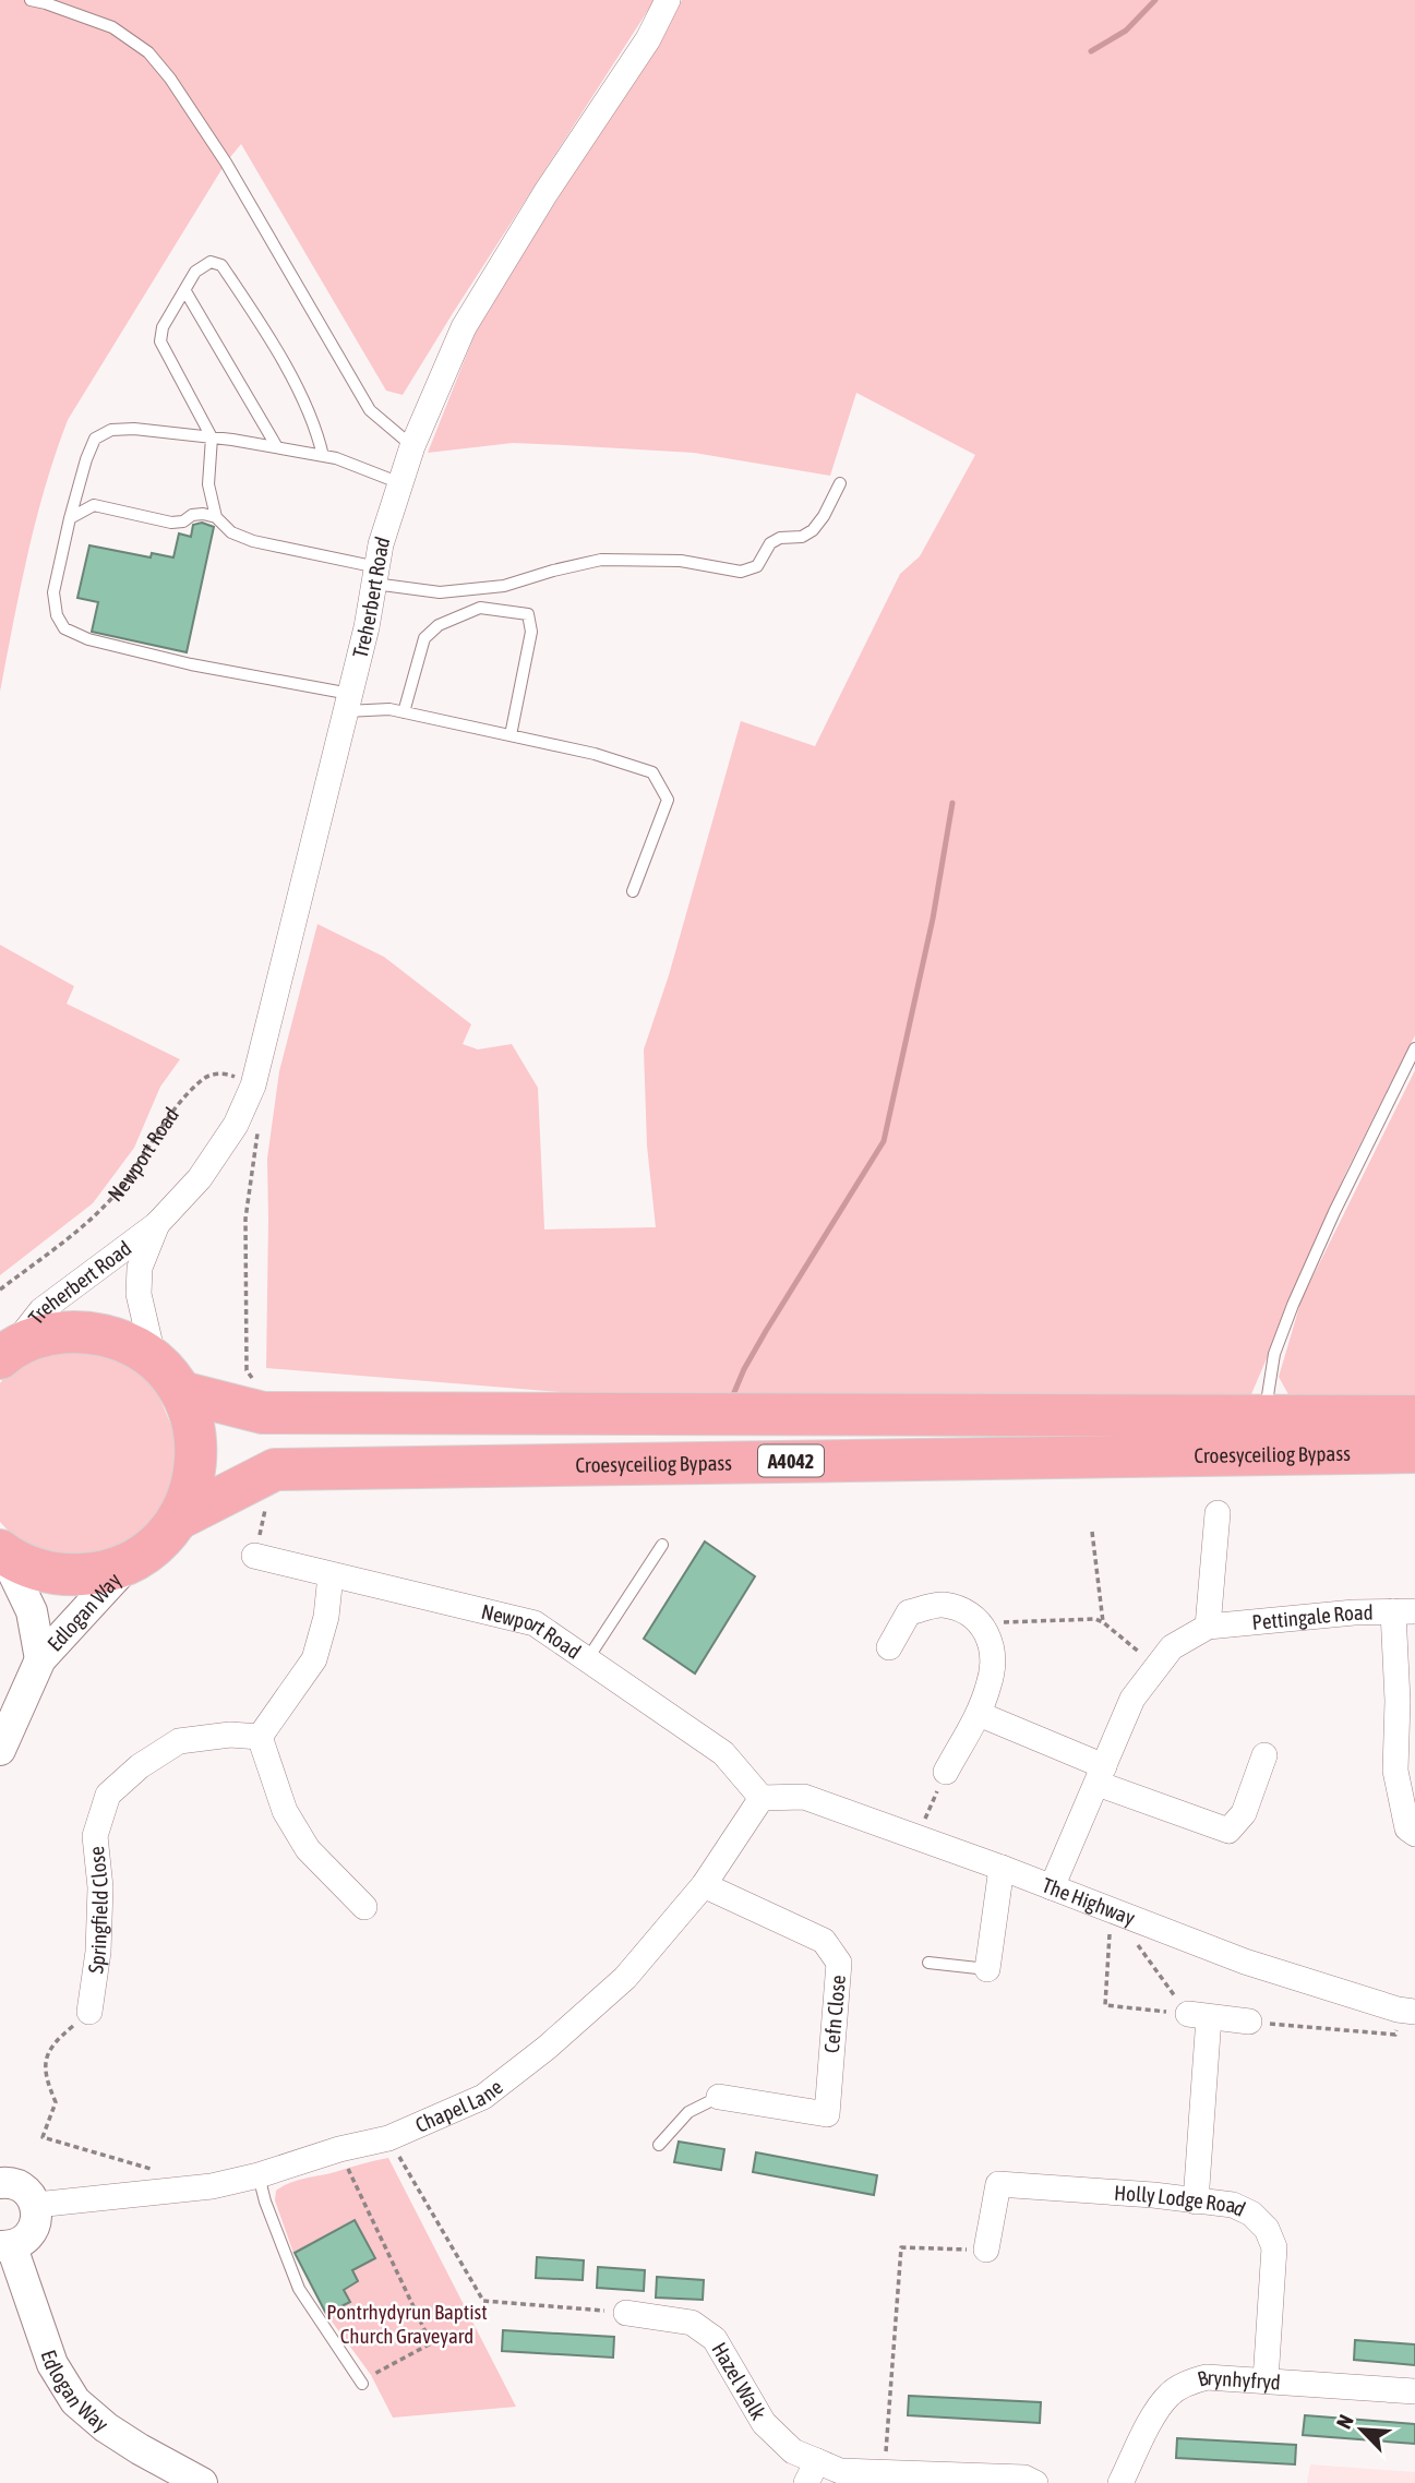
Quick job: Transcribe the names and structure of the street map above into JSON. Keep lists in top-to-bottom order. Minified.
{"streets":{"highway":["Croesyceiliog Bypass","A4042"],"street":["Treherbert Road","Newport Road","Edlogan Way","Pettingale Road","The Highway","Springfield Close","Cefn Close","Chapel Lane","Holly Lodge Road","Hazel Walk","Brynhyfryd"]},"crossings":[["Treherbert Road","Newport Road"],["Newport Road","The Highway"],["Newport Road","Chapel Lane"],["Edlogan Way","Chapel Lane"],["Pettingale Road","The Highway"],["The Highway","Chapel Lane"],["Cefn Close","Chapel Lane"],["Holly Lodge Road","Brynhyfryd"]],"parks":["Pontrhydyrun Baptist Church Graveyard"],"north":"top left"}
